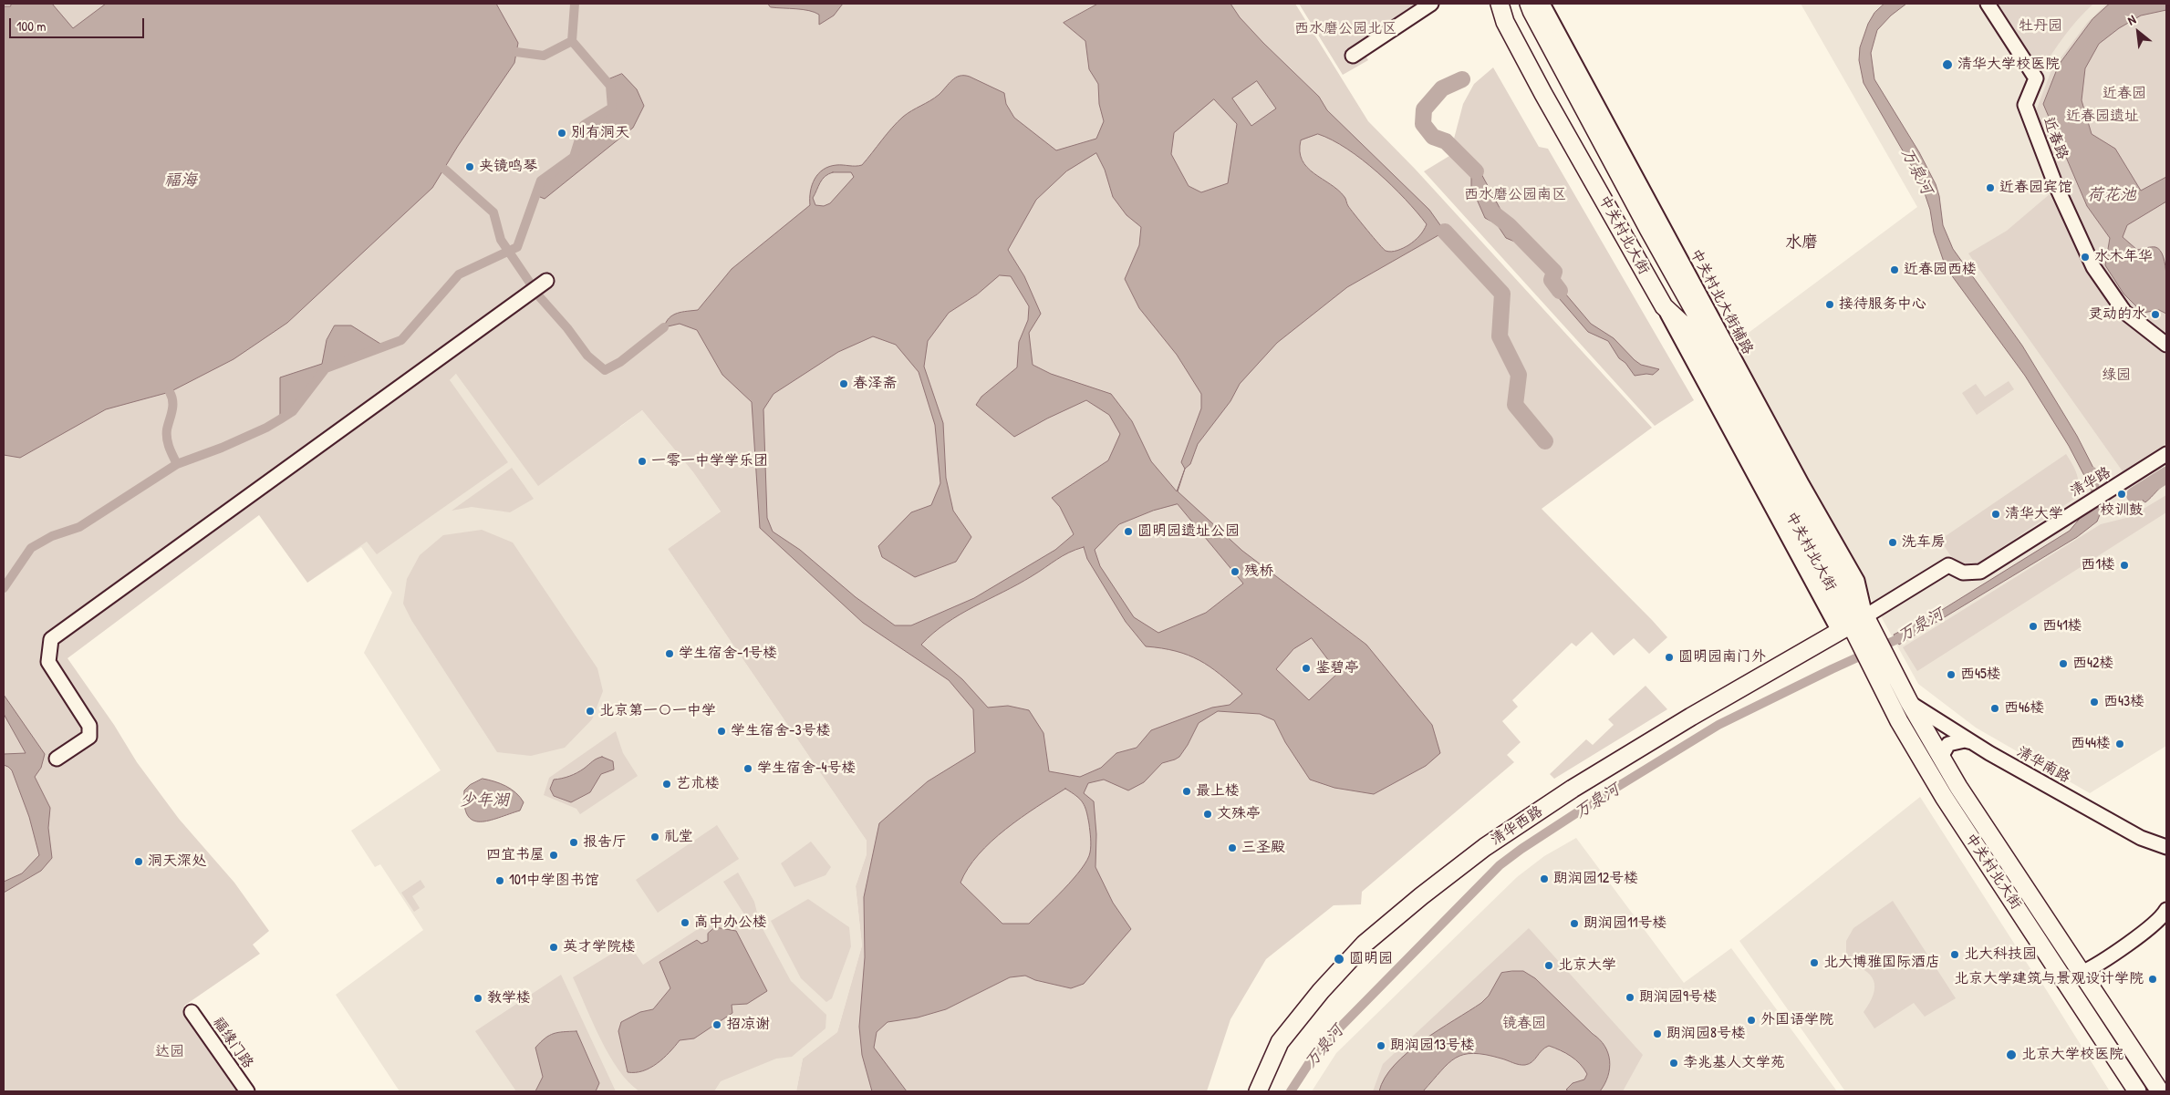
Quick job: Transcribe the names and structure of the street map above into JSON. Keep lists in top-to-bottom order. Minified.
{"streets":{"main road":["中关村北大街","清华西路"],"street":["近春路","中关村北大街辅路","清华路","清华南路","福缘门路"]},"crossings":[["中关村北大街","中关村北大街辅路"],["中关村北大街","清华路"],["中关村北大街","清华南路"],["中关村北大街","清华西路"],["中关村北大街辅路","清华路"],["中关村北大街辅路","清华西路"],["清华路","清华西路"]],"districts":["水磨"],"water":["万泉河","福海","荷花池","少年湖"],"parks":["牡丹园","西水磨公园北区","近春园","近春园遗址","西水磨公园南区","绿园","镜春园","达园"],"places":["清华大学校医院","别有洞天","夹镜鸣琴","近春园宾馆","水木年华","近春园西楼","接待服务中心","灵动的水","春泽斋","一零一中学学乐团","校训鼓","清华大学","圆明园遗址公园","洗车房","西1楼","残桥","西41楼","学生宿舍-1号楼","圆明园南门外","西42楼","鉴碧亭","西45楼","西43楼","西46楼","北京第一〇一中学","学生宿舍-3号楼","西44楼","学生宿舍-4号楼","艺术楼","最上楼","文殊亭","礼堂","报告厅","三圣殿","四宜书屋","洞天深处","朗润园12号楼","101中学图书馆","高中办公楼","朗润园11号楼","英才学院楼","北大科技园","圆明园","北大博雅国际酒店","北京大学","北京大学建筑与景观设计学院","朗润园9号楼","教学楼","外国语学院","招凉谢","朗润园8号楼","朗润园13号楼","北京大学校医院","李兆基人文学苑"],"scale_bar":"100 m","north":"top left"}
